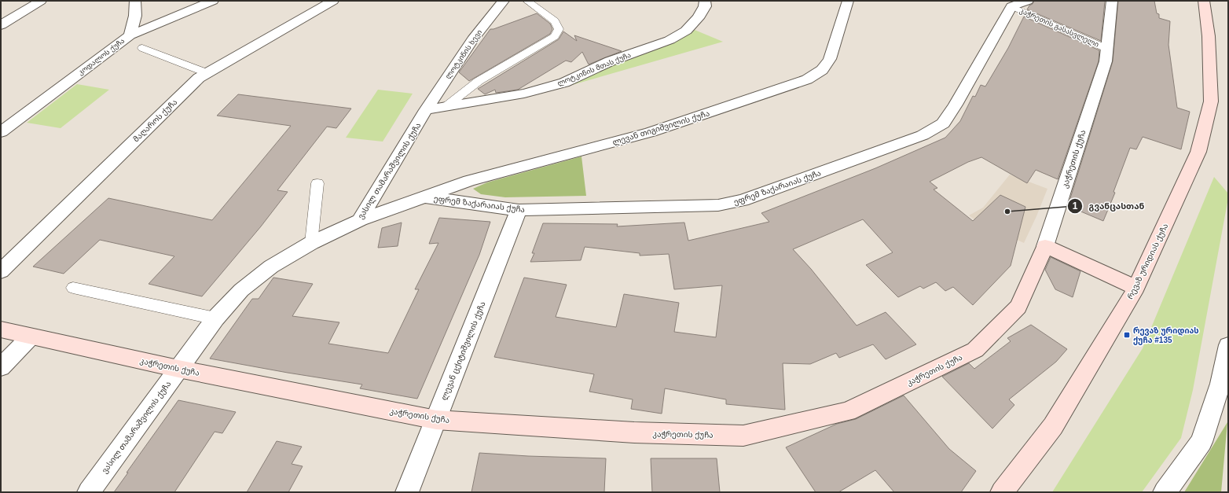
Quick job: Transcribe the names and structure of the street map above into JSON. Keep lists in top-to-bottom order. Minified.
{"streets":{"street":["ლოტკინის ხევი","კოდალოს ქუჩა","ლოტკინის მთას ქუჩა","მაღაროს ქუჩა","ლევან თიგიშვილის ქუჩა","კაჭრეთის ქუჩა","ვასილ თამარაშვილის ქუჩა","ეფრემ ზაქარაიას ქუჩა","რევაზ ურიდიას ქუჩა","ლევან ცქიტიშვილის ქუჩა"],"lane":["კაჭრეთის გასასვლელი"]},"crossings":[["კაჭრეთის გასასვლელი","კაჭრეთის ქუჩა"],["კაჭრეთის გასასვლელი","ეფრემ ზაქარაიას ქუჩა"],["ლოტკინის ხევი","ლოტკინის მთას ქუჩა"],["ლოტკინის ხევი","ვასილ თამარაშვილის ქუჩა"],["ლოტკინის მთას ქუჩა","ვასილ თამარაშვილის ქუჩა"],["ლევან თიგიშვილის ქუჩა","ეფრემ ზაქარაიას ქუჩა"],["კაჭრეთის ქუჩა","ვასილ თამარაშვილის ქუჩა"],["კაჭრეთის ქუჩა","ლევან ცქიტიშვილის ქუჩა"],["ვასილ თამარაშვილის ქუჩა","ეფრემ ზაქარაიას ქუჩა"],["ეფრემ ზაქარაიას ქუჩა","ლევან ცქიტიშვილის ქუჩა"]],"places":{"other":["გვანცასთან"],"transit":["რევაზ ურიდიას ქუჩა #135"]}}
